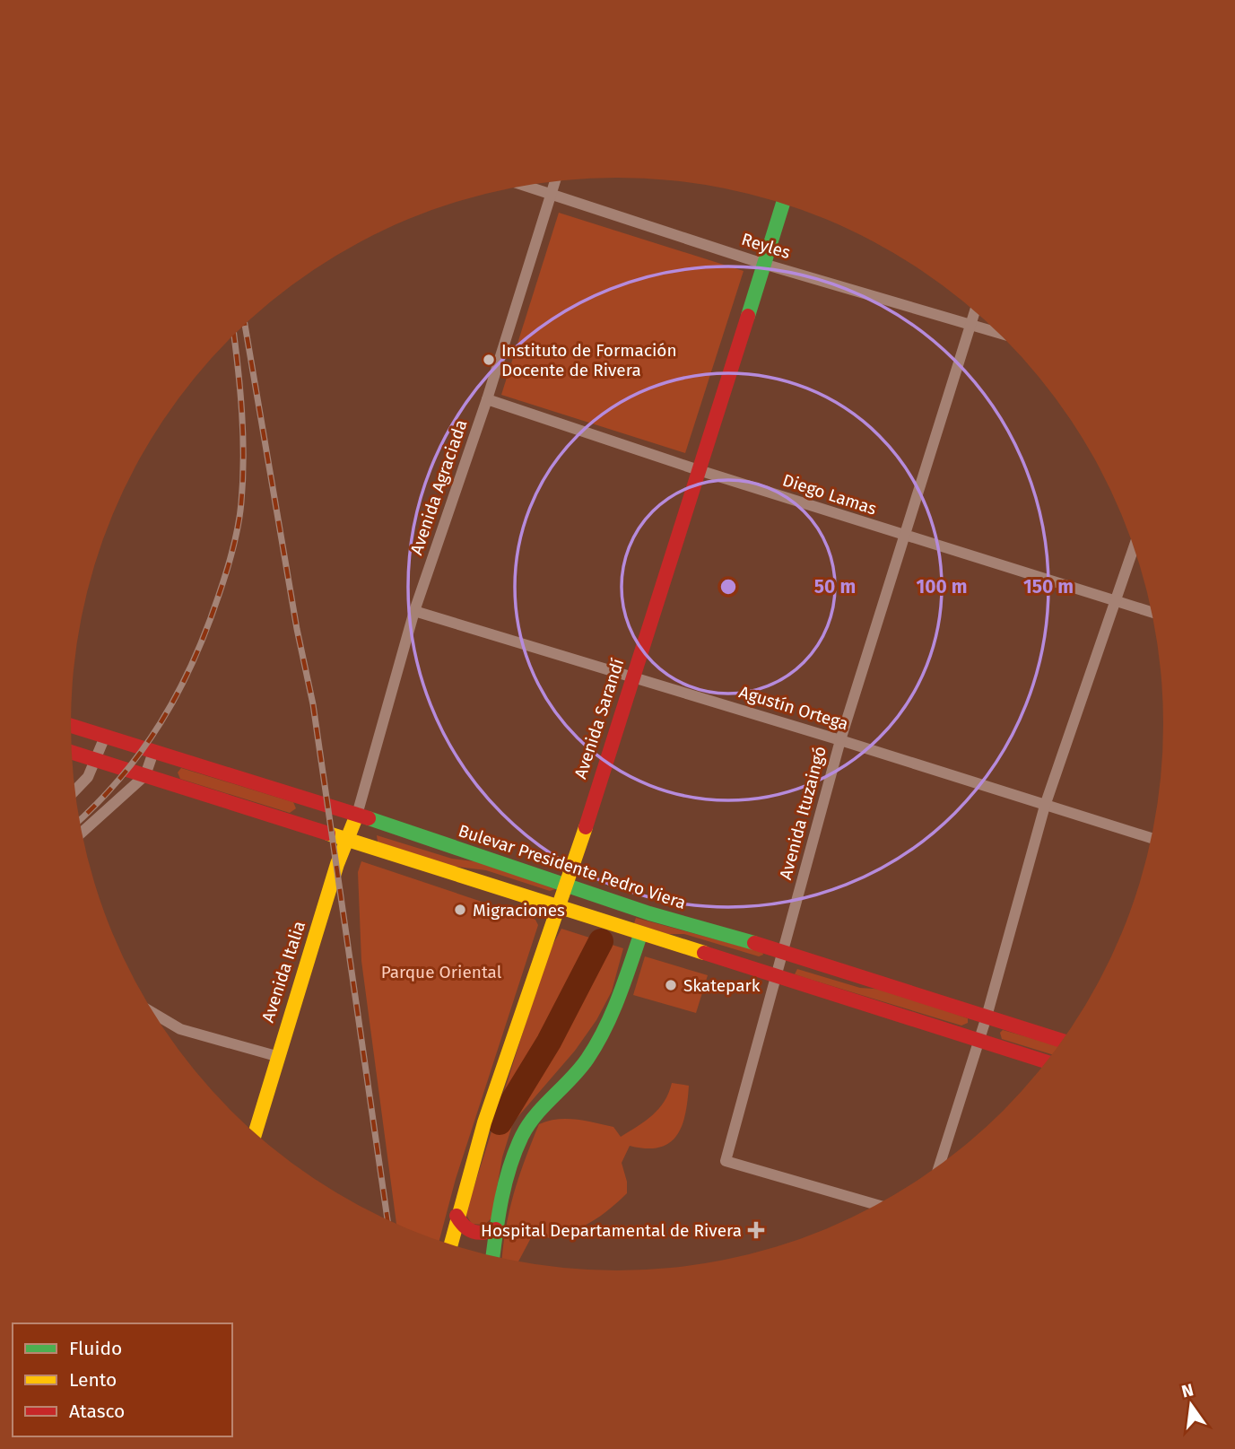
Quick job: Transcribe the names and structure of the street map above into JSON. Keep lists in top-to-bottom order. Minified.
{"streets":{"street":["Reyles","Avenida Agraciada","Diego Lamas","Agustín Ortega","Avenida Sarandí","Avenida Ituzaingó","Bulevar Presidente Pedro Viera","Avenida Italia"]},"crossings":[["Reyles","Avenida Agraciada"],["Reyles","Avenida Sarandí"],["Reyles","Avenida Ituzaingó"],["Avenida Agraciada","Diego Lamas"],["Avenida Agraciada","Agustín Ortega"],["Avenida Agraciada","Bulevar Presidente Pedro Viera"],["Avenida Agraciada","Avenida Italia"],["Diego Lamas","Avenida Sarandí"],["Diego Lamas","Avenida Ituzaingó"],["Agustín Ortega","Avenida Sarandí"],["Agustín Ortega","Avenida Ituzaingó"],["Avenida Sarandí","Bulevar Presidente Pedro Viera"],["Avenida Ituzaingó","Bulevar Presidente Pedro Viera"],["Bulevar Presidente Pedro Viera","Avenida Italia"]],"parks":["Parque Oriental"],"places":{"other":["Instituto de Formación Docente de Rivera","Migraciones","Skatepark"],"health":["Hospital Departamental de Rivera"]},"legend":["Fluido","Lento","Atasco"],"north":"top","rings":["50 m","100 m","150 m"]}
